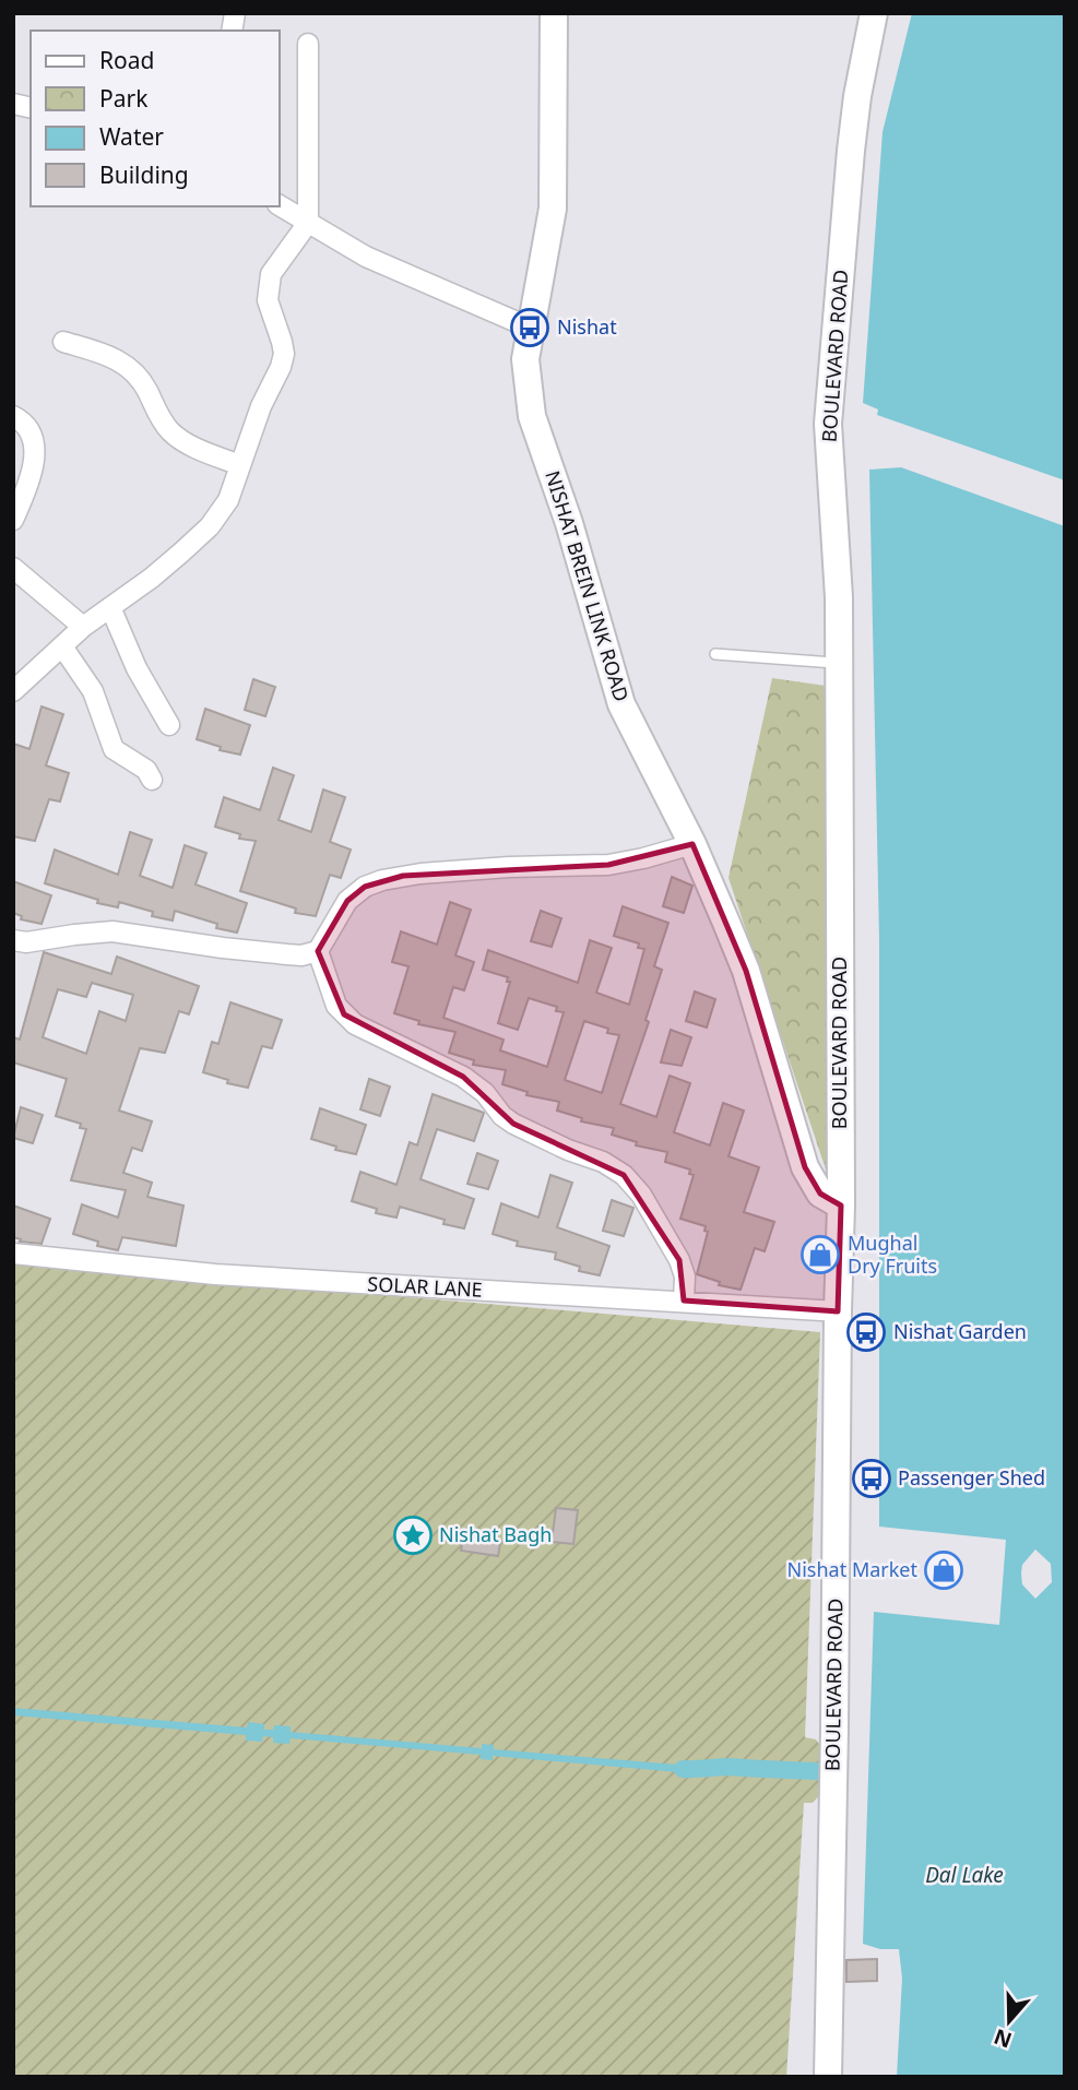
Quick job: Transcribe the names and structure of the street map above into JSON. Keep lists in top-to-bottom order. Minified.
{"streets":{"main road":["BOULEVARD ROAD","NISHAT BREIN LINK ROAD"],"street":["SOLAR LANE"]},"crossings":[["BOULEVARD ROAD","NISHAT BREIN LINK ROAD"],["BOULEVARD ROAD","SOLAR LANE"]],"water":["Dal Lake"],"places":{"bus stop":["Nishat","Nishat Garden","Passenger Shed"],"shop":["Mughal Dry Fruits","Nishat Market"],"place":["Nishat Bagh"]},"legend":["Road","Park","Water","Building"],"north":"bottom"}
